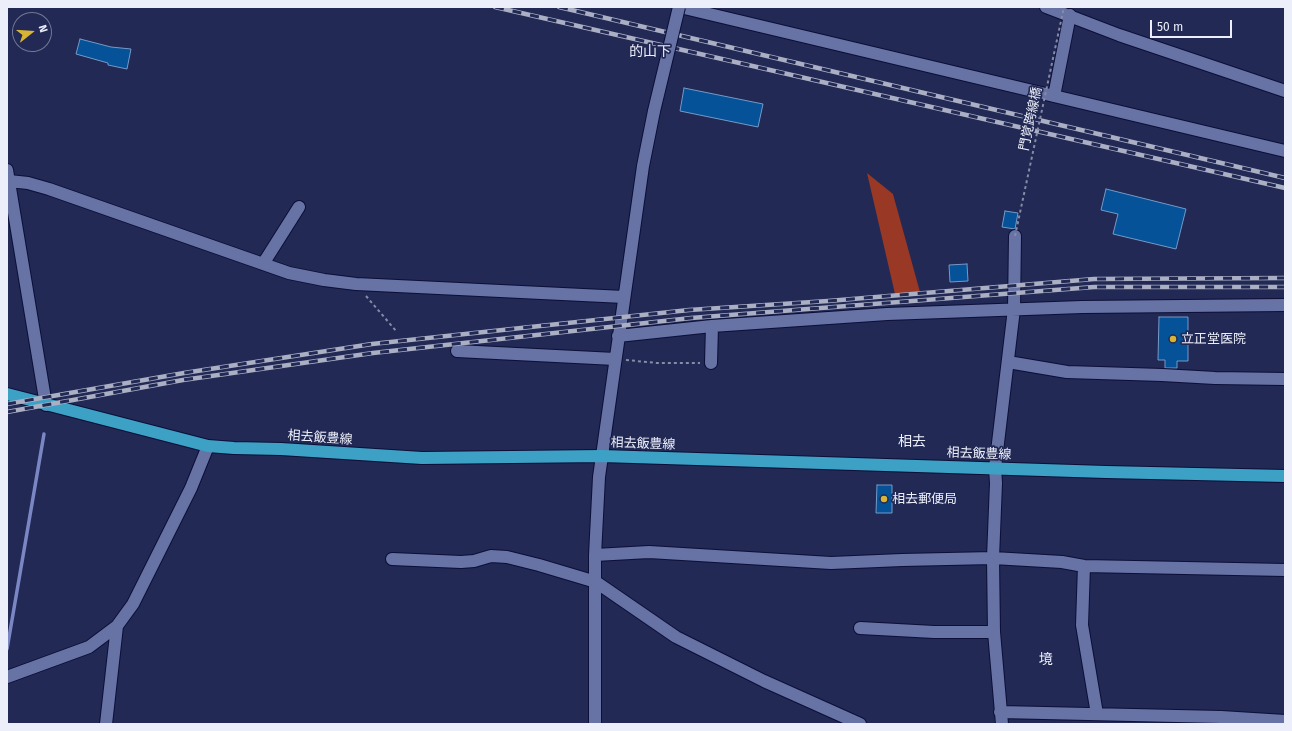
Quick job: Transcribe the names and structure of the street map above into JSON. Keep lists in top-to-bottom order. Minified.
{"streets":{"main road":["相去飯豊線"],"path":["門覚跨線橋"]},"districts":["的山下","相去","境"],"places":["立正堂医院","相去郵便局"],"scale_bar":"50 m","north":"right"}
